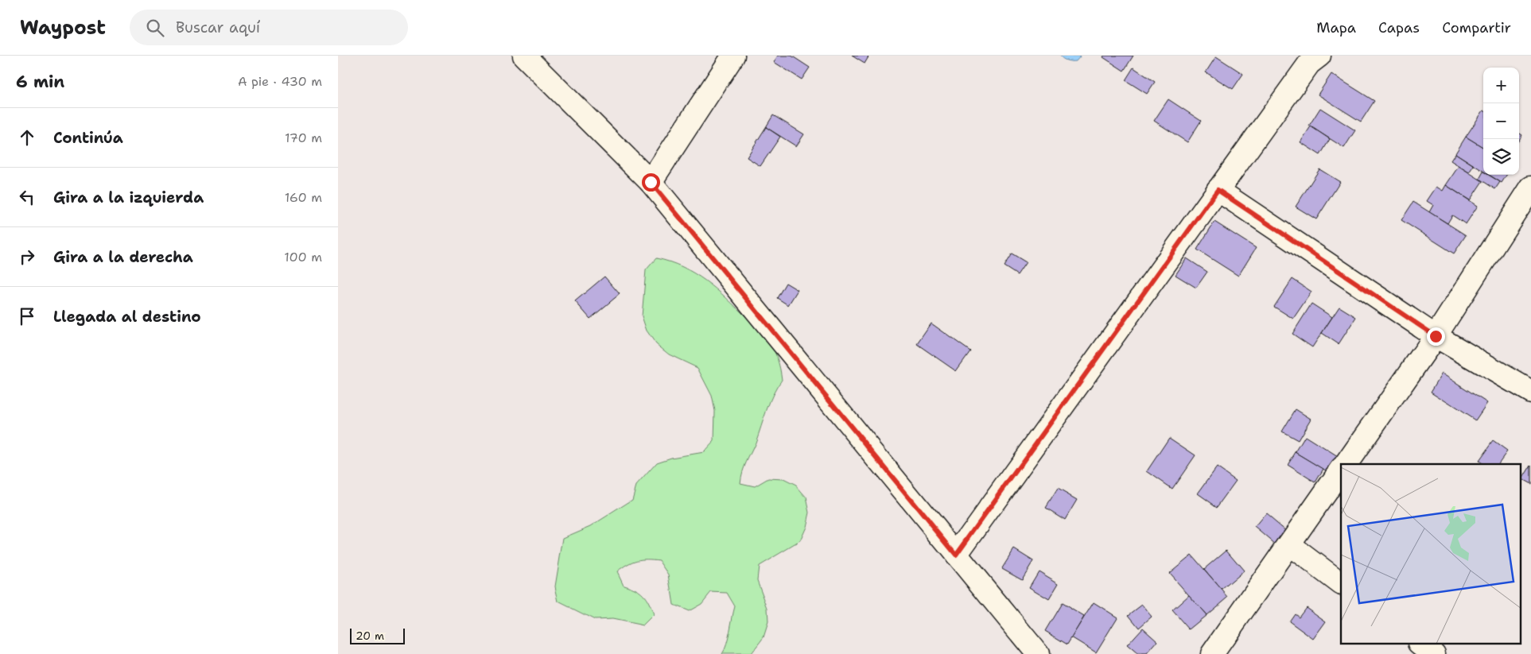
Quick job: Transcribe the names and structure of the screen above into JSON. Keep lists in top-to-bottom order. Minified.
{"scale_bar":"20 m","page":{"header":"Waypost","search":"Buscar aquí","nav":["Mapa","Capas","Compartir"],"heading":["6 min","A pie · 430 m"],"map_buttons":["+","−"],"list":[["Continúa","170 m"],["Gira a la izquierda","160 m"],["Gira a la derecha","100 m"],"Llegada al destino"],"scale":"20 m"}}
